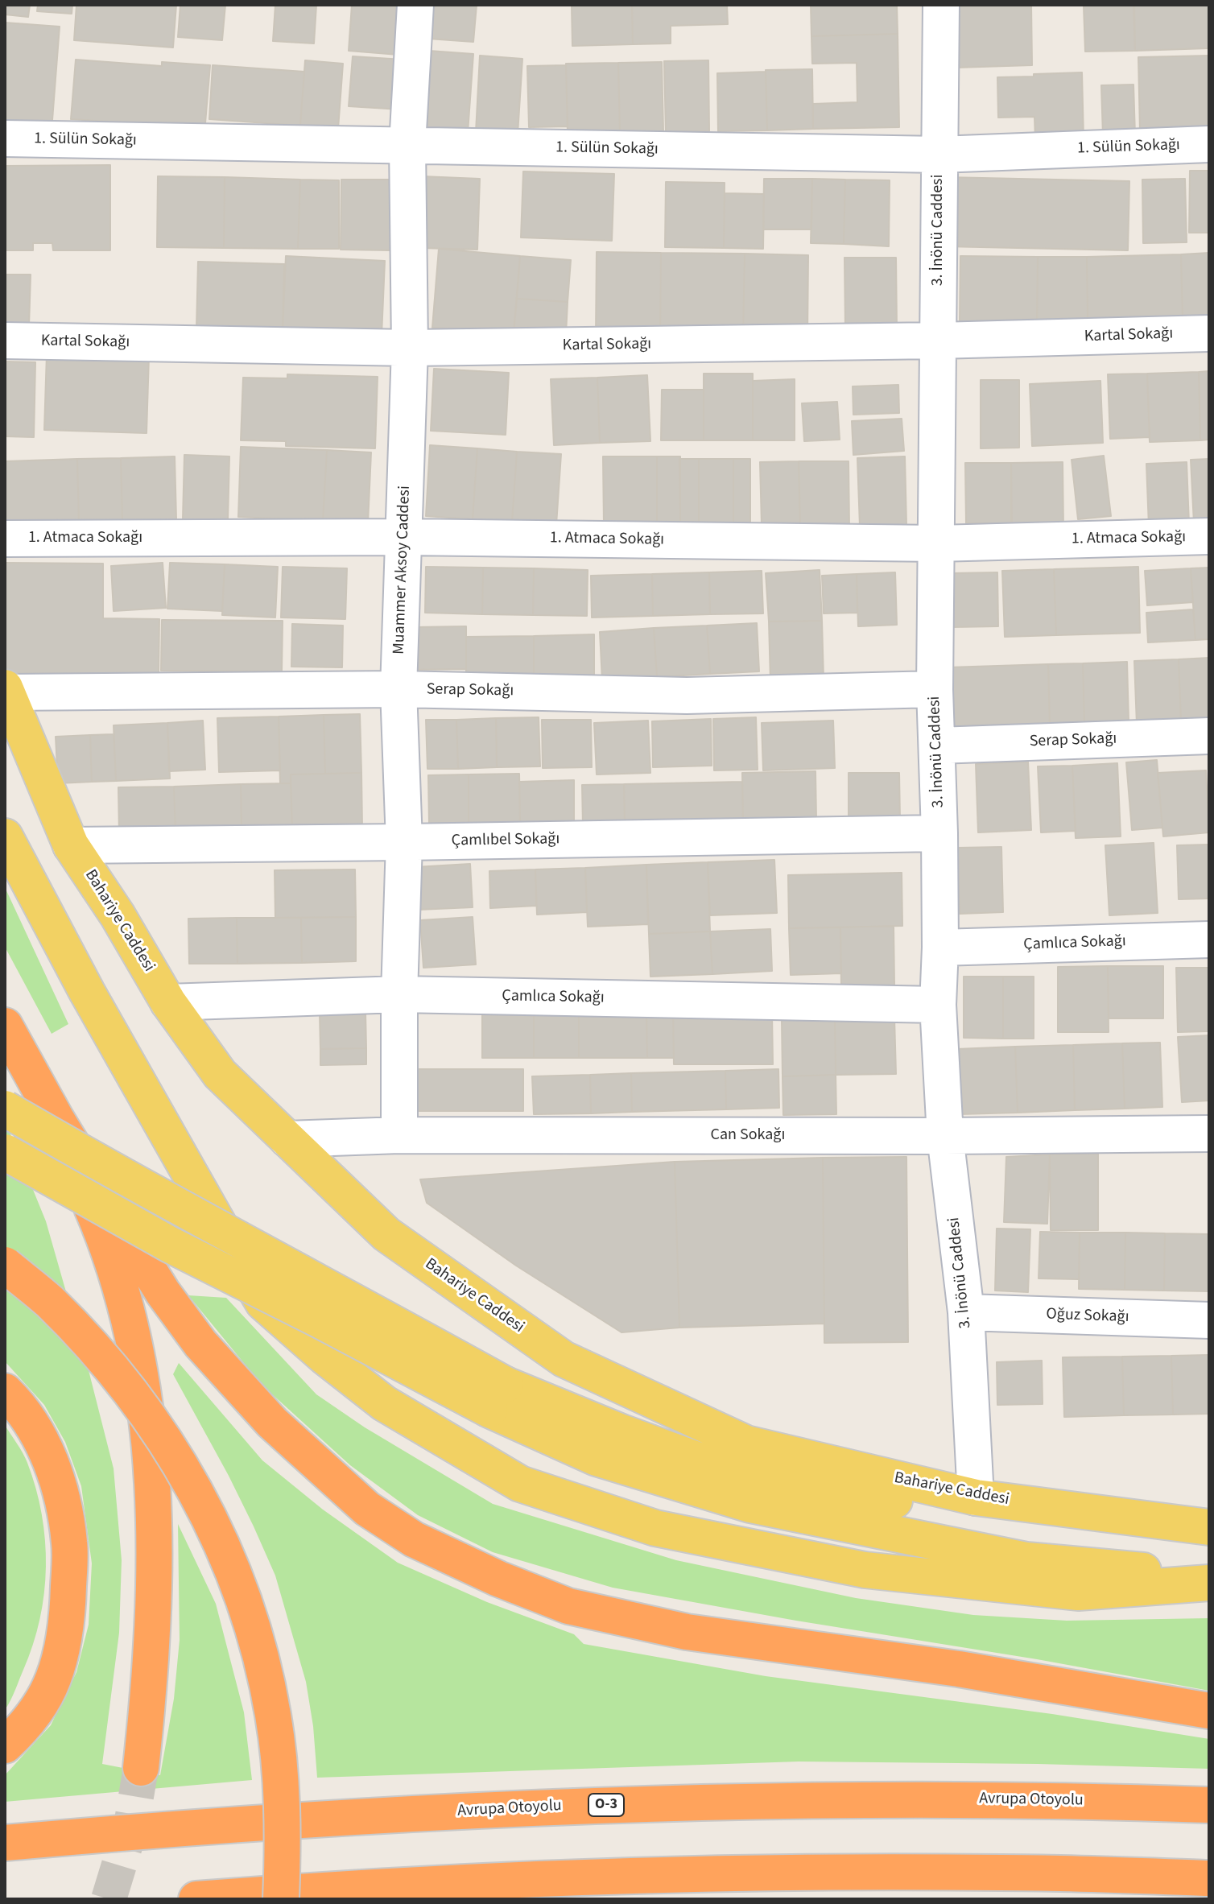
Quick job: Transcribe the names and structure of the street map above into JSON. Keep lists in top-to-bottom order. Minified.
{"streets":{"highway":["Avrupa Otoyolu","O-3"],"main road":["Bahariye Caddesi"],"street":["1. Sülün Sokağı","3. İnönü Caddesi","Kartal Sokağı","1. Atmaca Sokağı","Muammer Aksoy Caddesi","Serap Sokağı","Çamlıbel Sokağı","Çamlıca Sokağı","Can Sokağı","Oğuz Sokağı"]},"crossings":[["1. Sülün Sokağı","3. İnönü Caddesi"],["1. Sülün Sokağı","Muammer Aksoy Caddesi"],["3. İnönü Caddesi","Kartal Sokağı"],["3. İnönü Caddesi","1. Atmaca Sokağı"],["3. İnönü Caddesi","Serap Sokağı"],["3. İnönü Caddesi","Çamlıbel Sokağı"],["3. İnönü Caddesi","Bahariye Caddesi"],["3. İnönü Caddesi","Çamlıca Sokağı"],["3. İnönü Caddesi","Can Sokağı"],["3. İnönü Caddesi","Oğuz Sokağı"],["Kartal Sokağı","Muammer Aksoy Caddesi"],["1. Atmaca Sokağı","Muammer Aksoy Caddesi"],["Muammer Aksoy Caddesi","Serap Sokağı"],["Muammer Aksoy Caddesi","Çamlıbel Sokağı"],["Muammer Aksoy Caddesi","Çamlıca Sokağı"],["Muammer Aksoy Caddesi","Can Sokağı"],["Serap Sokağı","Bahariye Caddesi"],["Çamlıbel Sokağı","Bahariye Caddesi"],["Bahariye Caddesi","Çamlıca Sokağı"],["Bahariye Caddesi","Can Sokağı"]]}
